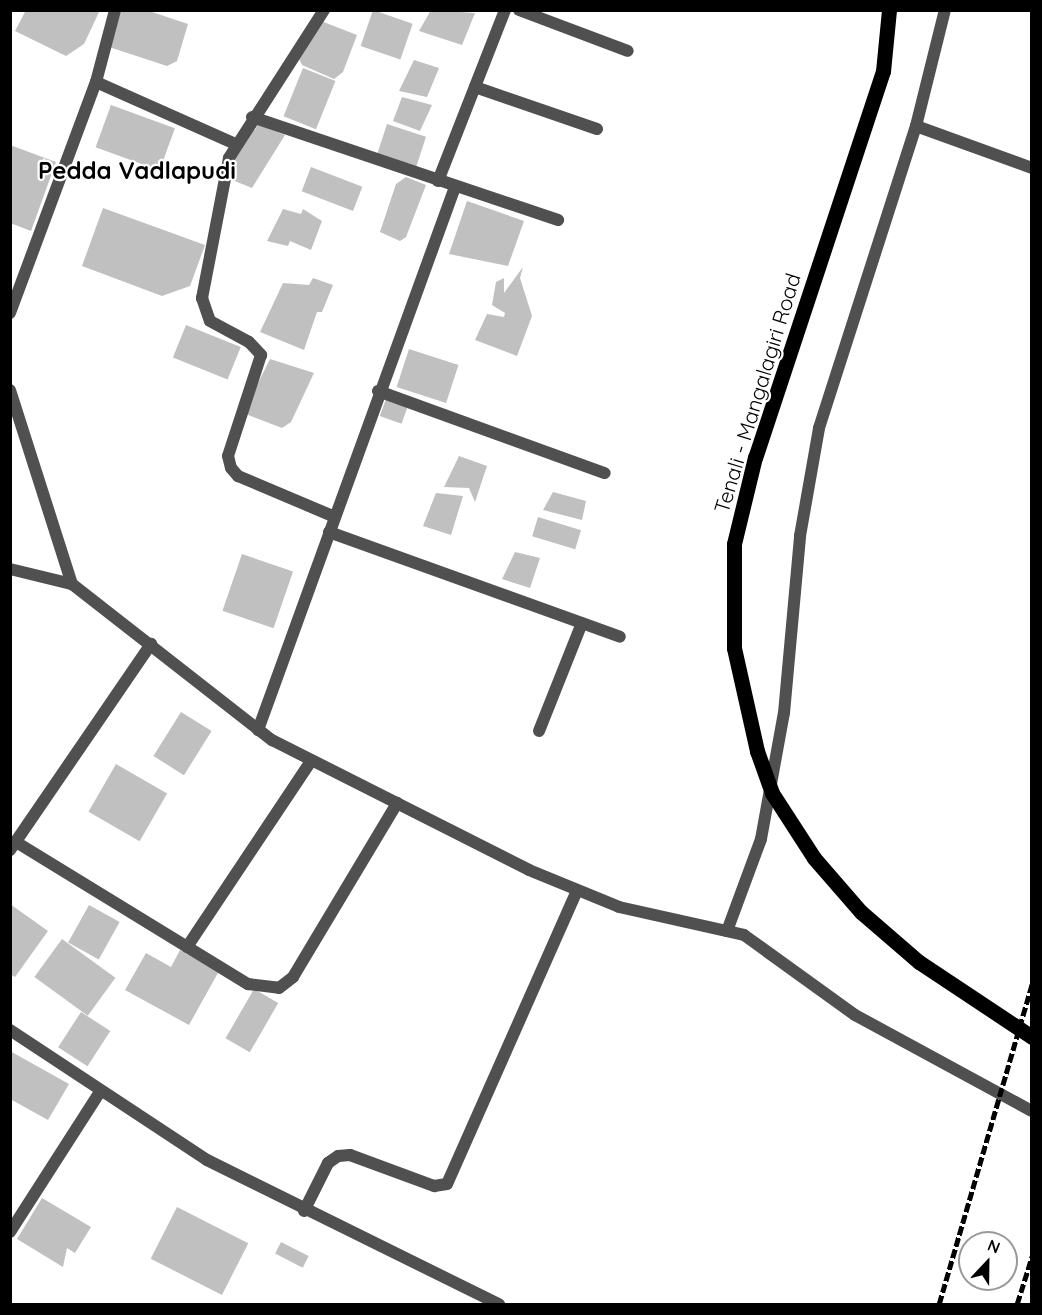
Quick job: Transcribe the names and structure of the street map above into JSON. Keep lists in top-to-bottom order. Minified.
{"streets":{"main road":["Tenali - Mangalagiri Road"]},"districts":["Pedda Vadlapudi"],"north":"top"}
